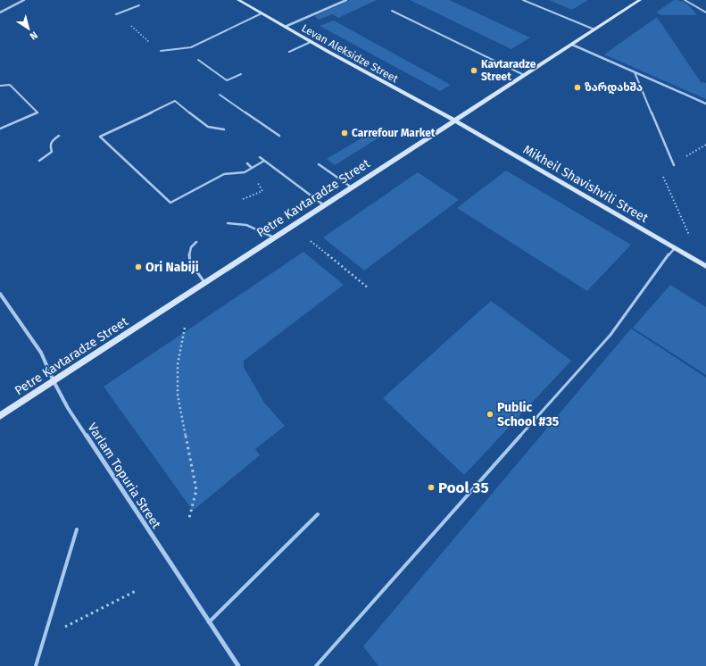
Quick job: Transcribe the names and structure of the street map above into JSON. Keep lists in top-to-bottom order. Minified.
{"streets":{"main road":["Levan Aleksidze Street","Mikheil Shavishvili Street","Petre Kavtaradze Street"],"street":["Varlam Topuria Street"]},"crossings":[["Levan Aleksidze Street","Mikheil Shavishvili Street"],["Levan Aleksidze Street","Petre Kavtaradze Street"],["Mikheil Shavishvili Street","Petre Kavtaradze Street"],["Petre Kavtaradze Street","Varlam Topuria Street"]],"places":["Kavtaradze Street","ზარდახშა","Carrefour Market","Ori Nabiji","Public School #35","Pool 35"],"north":"bottom right"}
